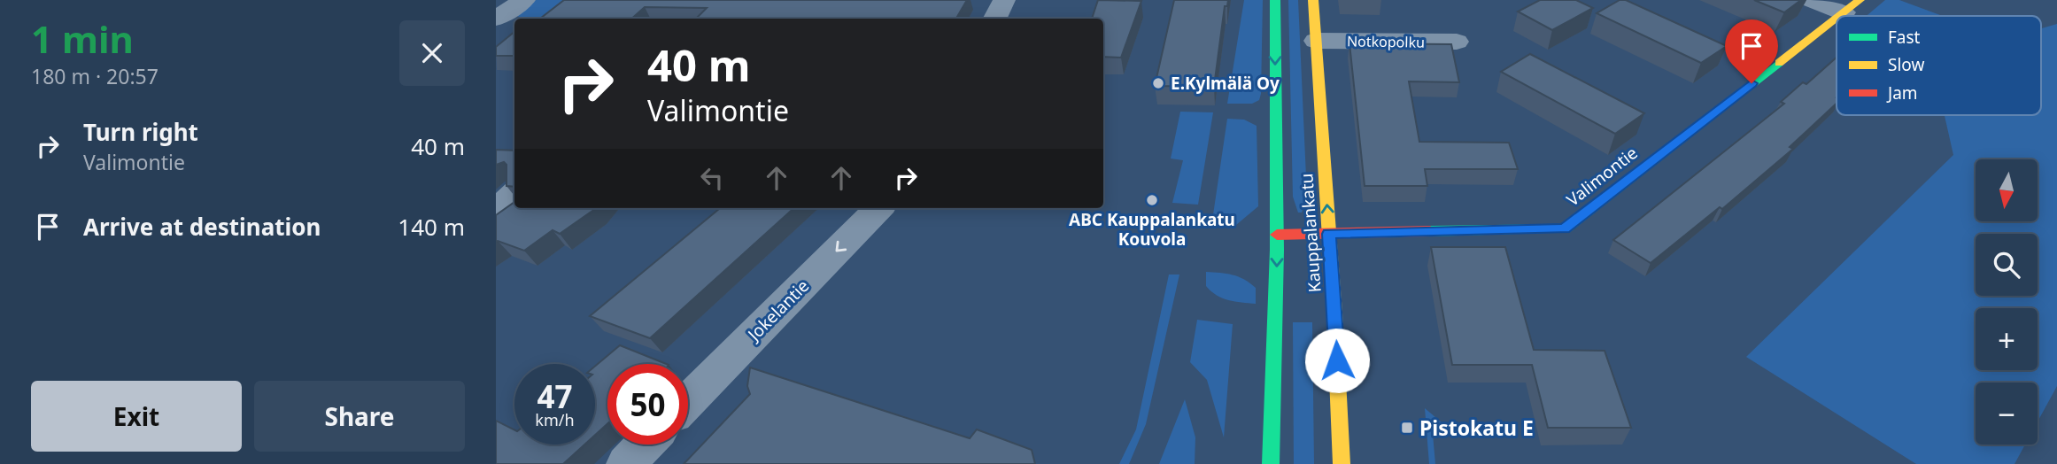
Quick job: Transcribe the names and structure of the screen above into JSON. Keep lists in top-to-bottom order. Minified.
{"streets":{"main road":["Valimontie","Kauppalankatu"],"street":["Notkopolku","Jokelantie"]},"crossings":[["Notkopolku","Kauppalankatu"],["Valimontie","Kauppalankatu"]],"one_way":["Jokelantie"],"places":{"other":["E.Kylmälä Oy","ABC Kauppalankatu Kouvola"],"transit":["Pistokatu E"]},"legend":["Fast","Slow","Jam"],"north":"bottom","page":{"heading":["1 min","180 m · 20:57"],"turn":["40 m","Valimontie"],"list":[{"name":"Turn right","note":"Valimontie","value":"40 m"},{"name":"Arrive at destination","value":"140 m"}],"map_buttons":["+","−"],"speed":"47 km/h","limit":"50","buttons":["Exit","Share"]}}
